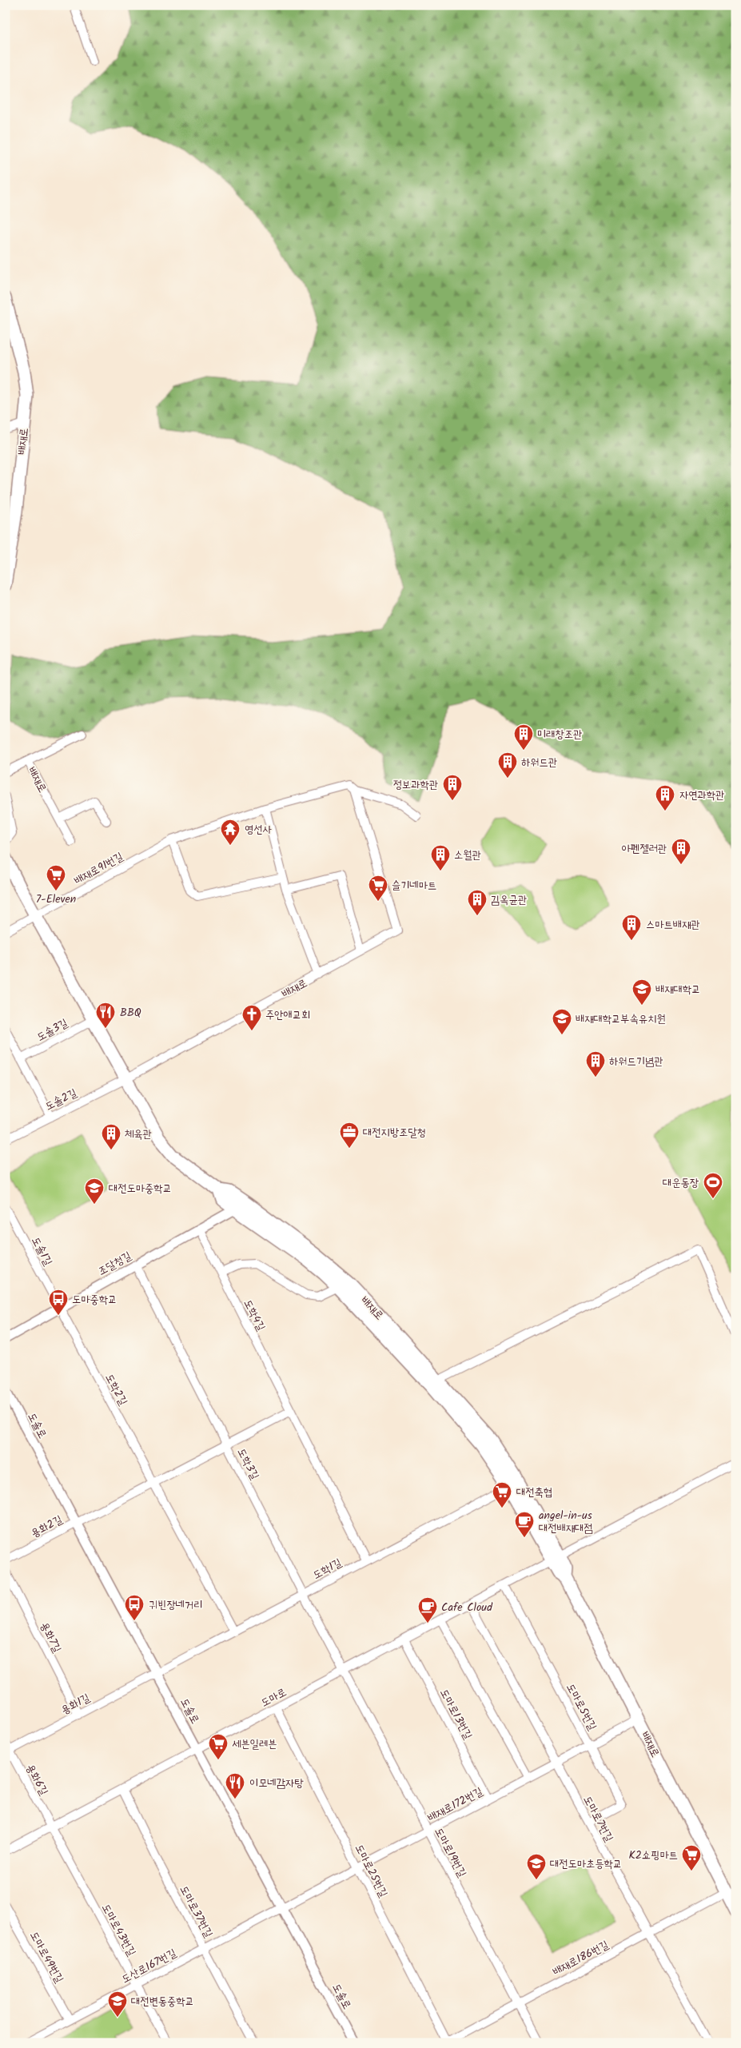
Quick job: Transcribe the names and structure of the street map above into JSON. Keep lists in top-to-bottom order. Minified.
{"streets":{"main road":["배재로"],"street":["배재로91번길","도솔3길","도솔2길","도솔1길","조달청길","도학4길","도학2길","도솔로","도학3길","용화2길","도학1길","용화7길","도마로","용화1길","도마로5번길","도마로13번길","용화6길","배재로172번길","도마로7번길","도마로19번길","도마로25번길","도마로37번길","도마로43번길","도마로49번길","배재로186번길","도산로167번길"]},"crossings":[["배재로","배재로91번길"],["배재로","도솔3길"],["배재로","도솔2길"],["배재로","조달청길"],["배재로","도학1길"],["배재로","도마로"],["배재로","배재로172번길"],["배재로","배재로186번길"],["도솔1길","조달청길"],["도솔1길","도학2길"],["조달청길","도학4길"],["조달청길","도학2길"],["조달청길","도학3길"],["도학4길","도학1길"],["도학2길","도학1길"],["도솔로","용화2길"],["도솔로","도학1길"],["도솔로","도마로"],["도솔로","용화1길"],["도솔로","배재로172번길"],["도솔로","도산로167번길"],["도학3길","도학1길"],["도학3길","도마로"],["도학3길","도마로19번길"],["도학1길","용화1길"],["용화7길","용화1길"],["도마로","도마로5번길"],["도마로","도마로13번길"],["도마로","용화6길"],["도마로","도마로7번길"],["도마로","도마로19번길"],["도마로","도마로25번길"],["도마로","도마로37번길"],["도마로","도마로43번길"],["용화1길","용화6길"],["도마로5번길","배재로172번길"],["도마로5번길","도마로7번길"],["도마로13번길","배재로172번길"],["용화6길","도마로43번길"],["배재로172번길","도마로7번길"],["배재로172번길","도마로19번길"],["배재로172번길","도마로25번길"],["배재로172번길","도산로167번길"],["도마로7번길","배재로186번길"],["도마로19번길","배재로186번길"],["도마로25번길","배재로186번길"],["도마로37번길","도산로167번길"],["도마로43번길","도산로167번길"],["도마로49번길","도산로167번길"]],"places":{"building":["미래창조관","하워드관","정보과학관","자연과학관","아펜젤러관","소월관","김옥균관","스마트배재관","하워드기념관","체육관"],"temple":["영선사"],"supermarket":["7-Eleven","슬기네마트","대전축협","세븐일레븐","K2쇼핑마트"],"school or university":["배재대학교","배재대학교부속유치원","대전도마중학교","대전도마초등학교","대전변동중학교"],"restaurant":["BBQ","이모네감자탕"],"church":["주안애교회"],"office":["대전지방조달청"],"sports":["대운동장"],"bus stop":["도마중학교","귀빈장네거리"],"cafe":["angel-in-us 대전배재대점","Cafe Cloud"]}}
